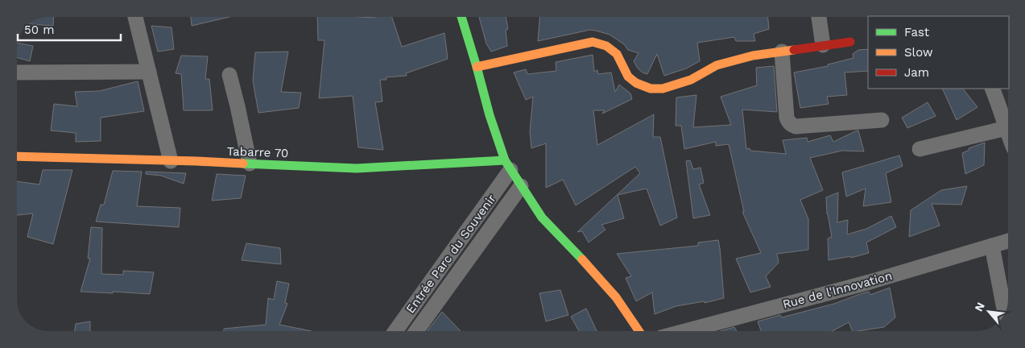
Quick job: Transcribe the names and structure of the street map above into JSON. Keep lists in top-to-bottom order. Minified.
{"streets":{"street":["Tabarre 70","Entrée Parc du Souvenir","Rue de l'Innovation"]},"crossings":[["Tabarre 70","Entrée Parc du Souvenir"]],"legend":["Fast","Slow","Jam"],"scale_bar":"50 m","north":"top left"}
